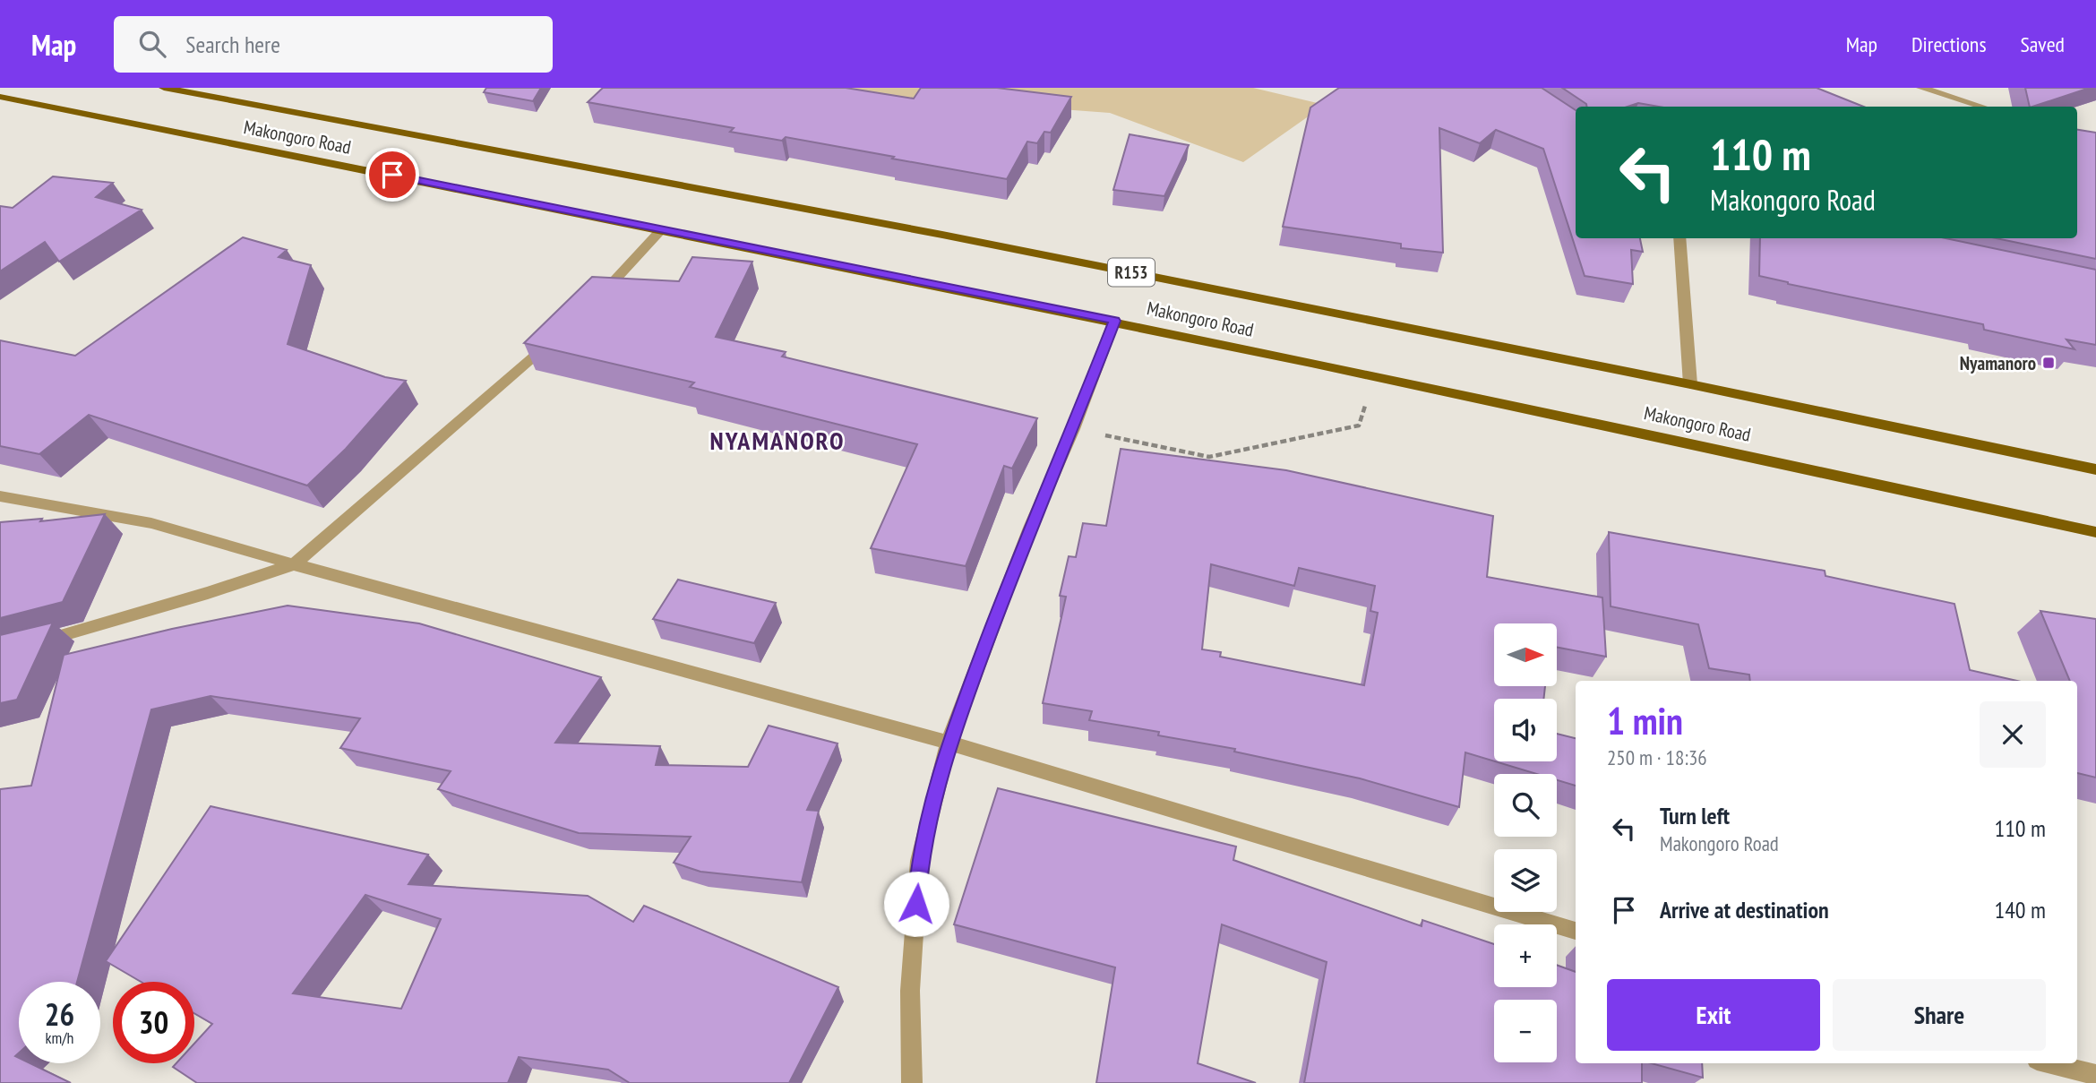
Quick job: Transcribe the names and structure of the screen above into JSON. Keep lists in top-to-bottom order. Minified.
{"streets":{"main road":["Makongoro Road","R153"]},"districts":["NYAMANORO"],"places":{"transit":["Nyamanoro"]},"north":"right","page":{"header":"Map","search":"Search here","nav":["Map","Directions","Saved"],"turn":["110 m","Makongoro Road"],"map_buttons":["+","−"],"heading":["1 min","250 m · 18:36"],"list":[{"name":"Turn left","note":"Makongoro Road","value":"110 m"},{"name":"Arrive at destination","value":"140 m"}],"buttons":["Exit","Share"],"speed":"26 km/h","limit":"30"}}
